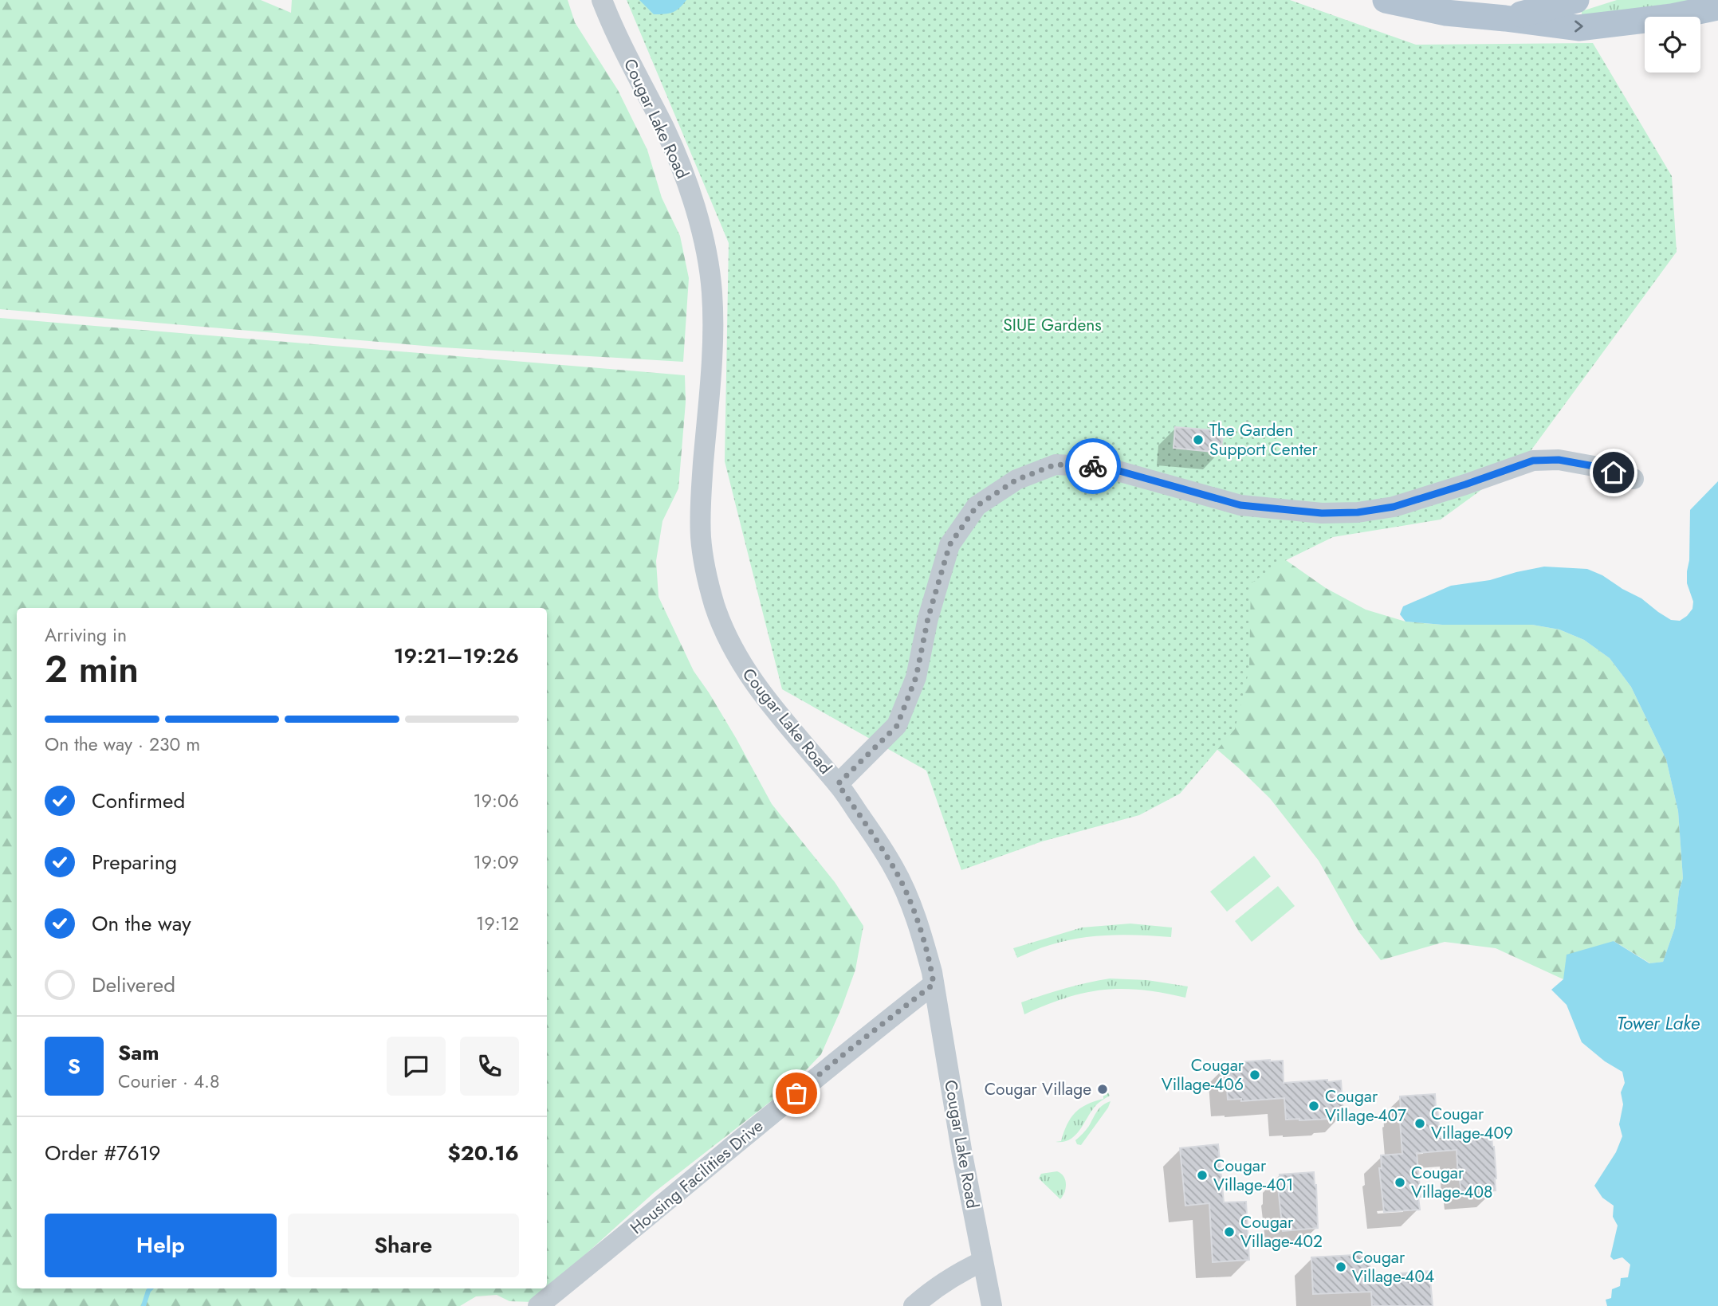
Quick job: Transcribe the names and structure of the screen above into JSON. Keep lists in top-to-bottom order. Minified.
{"streets":{"street":["Cougar Lake Road","Housing Facilities Drive"]},"crossings":[["Cougar Lake Road","Housing Facilities Drive"]],"water":["Tower Lake"],"parks":["SIUE Gardens"],"places":["The Garden Support Center","Cougar Village-406","Cougar Village","Cougar Village-407","Cougar Village-409","Cougar Village-401","Cougar Village-408","Cougar Village-402","Cougar Village-404"],"page":{"heading":["2 min","Arriving in","19:21–19:26"],"panel":["Sam","Courier · 4.8","Order #7619","$20.16"],"bar":"On the way · 230 m","list":[["Confirmed","19:06"],["Preparing","19:09"],["On the way","19:12"],"Delivered"],"round":"S","buttons":["Help","Share"]}}
